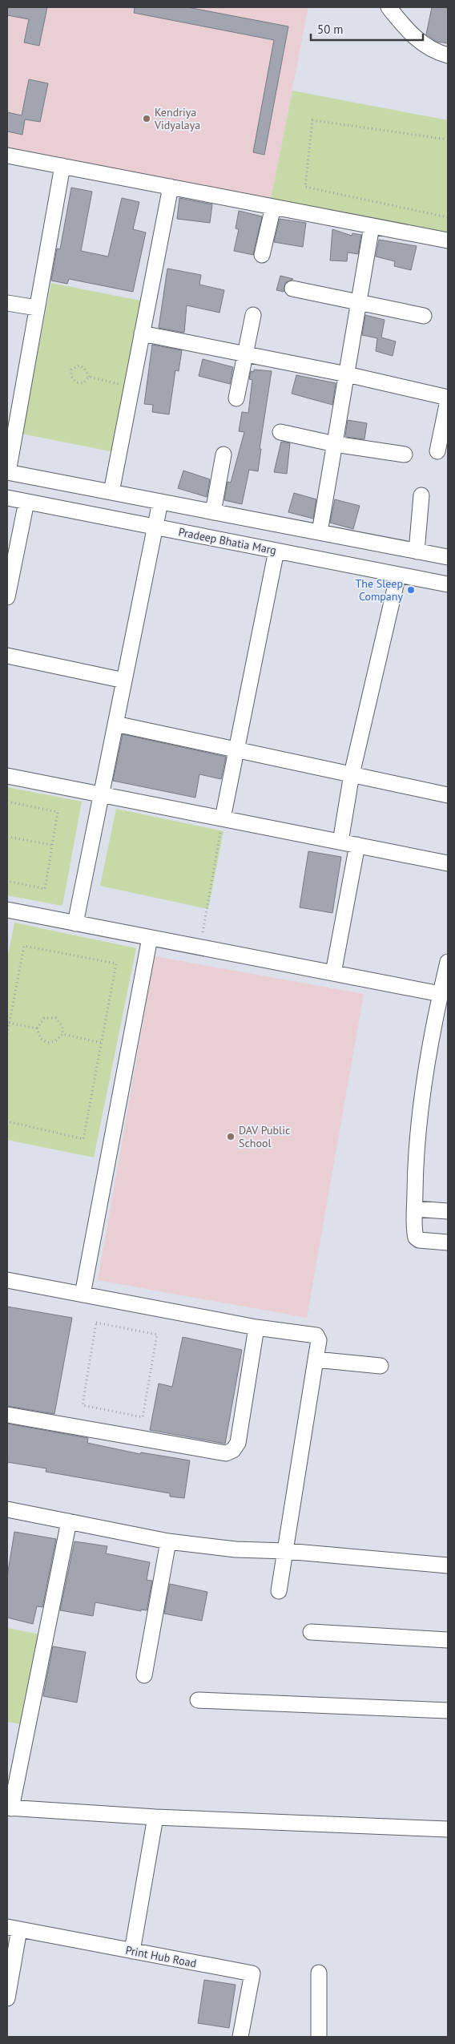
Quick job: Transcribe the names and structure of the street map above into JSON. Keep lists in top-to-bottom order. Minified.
{"streets":{"street":["Pradeep Bhatia Marg","Print Hub Road"]},"places":["Kendriya Vidyalaya","The Sleep Company","DAV Public School"],"scale_bar":"50 m"}
